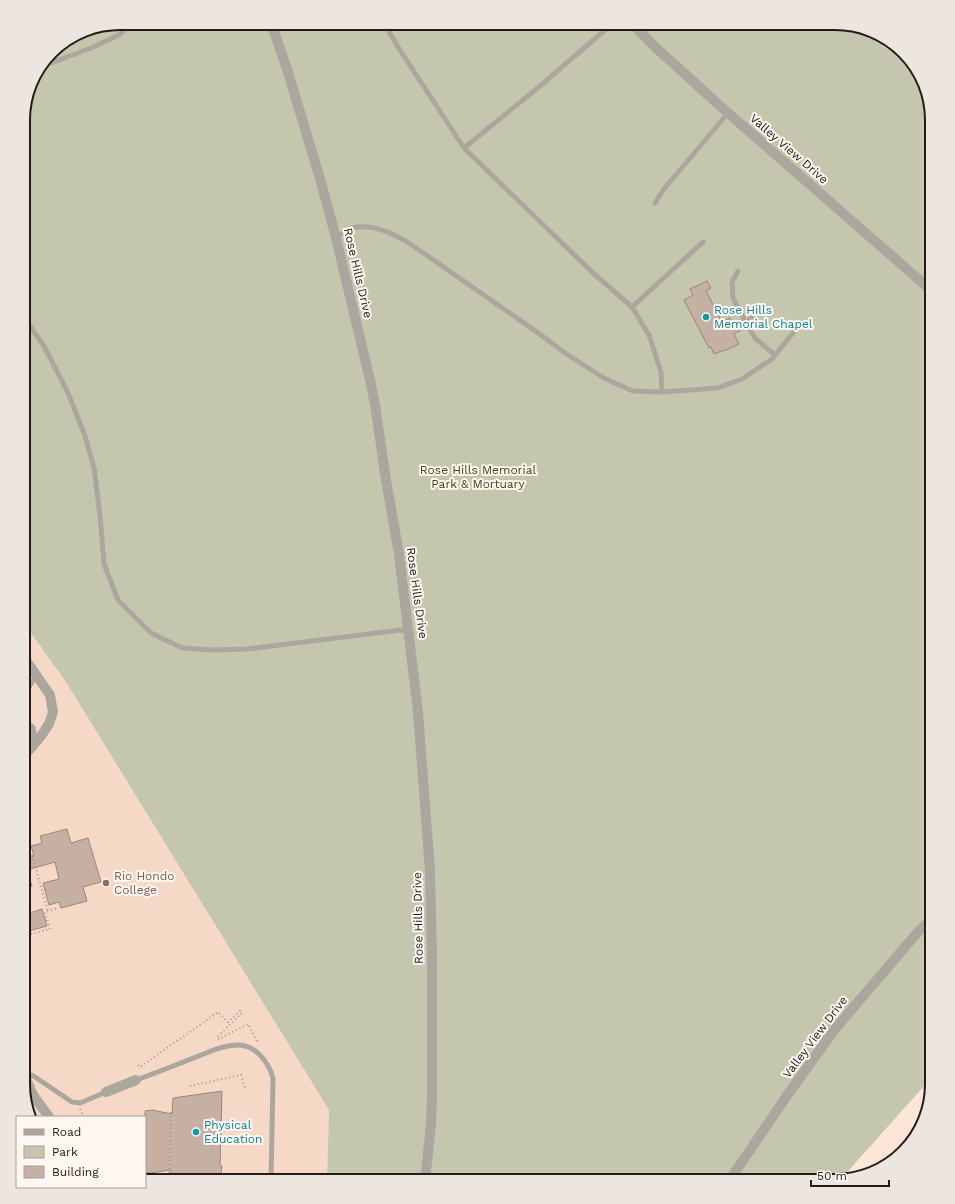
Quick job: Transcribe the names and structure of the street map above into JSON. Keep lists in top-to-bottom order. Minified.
{"streets":{"street":["Valley View Drive","Rose Hills Drive"]},"parks":["Rose Hills Memorial Park & Mortuary"],"places":["Rose Hills Memorial Chapel","Rio Hondo College","Physical Education"],"legend":["Road","Park","Building"],"scale_bar":"50 m"}
